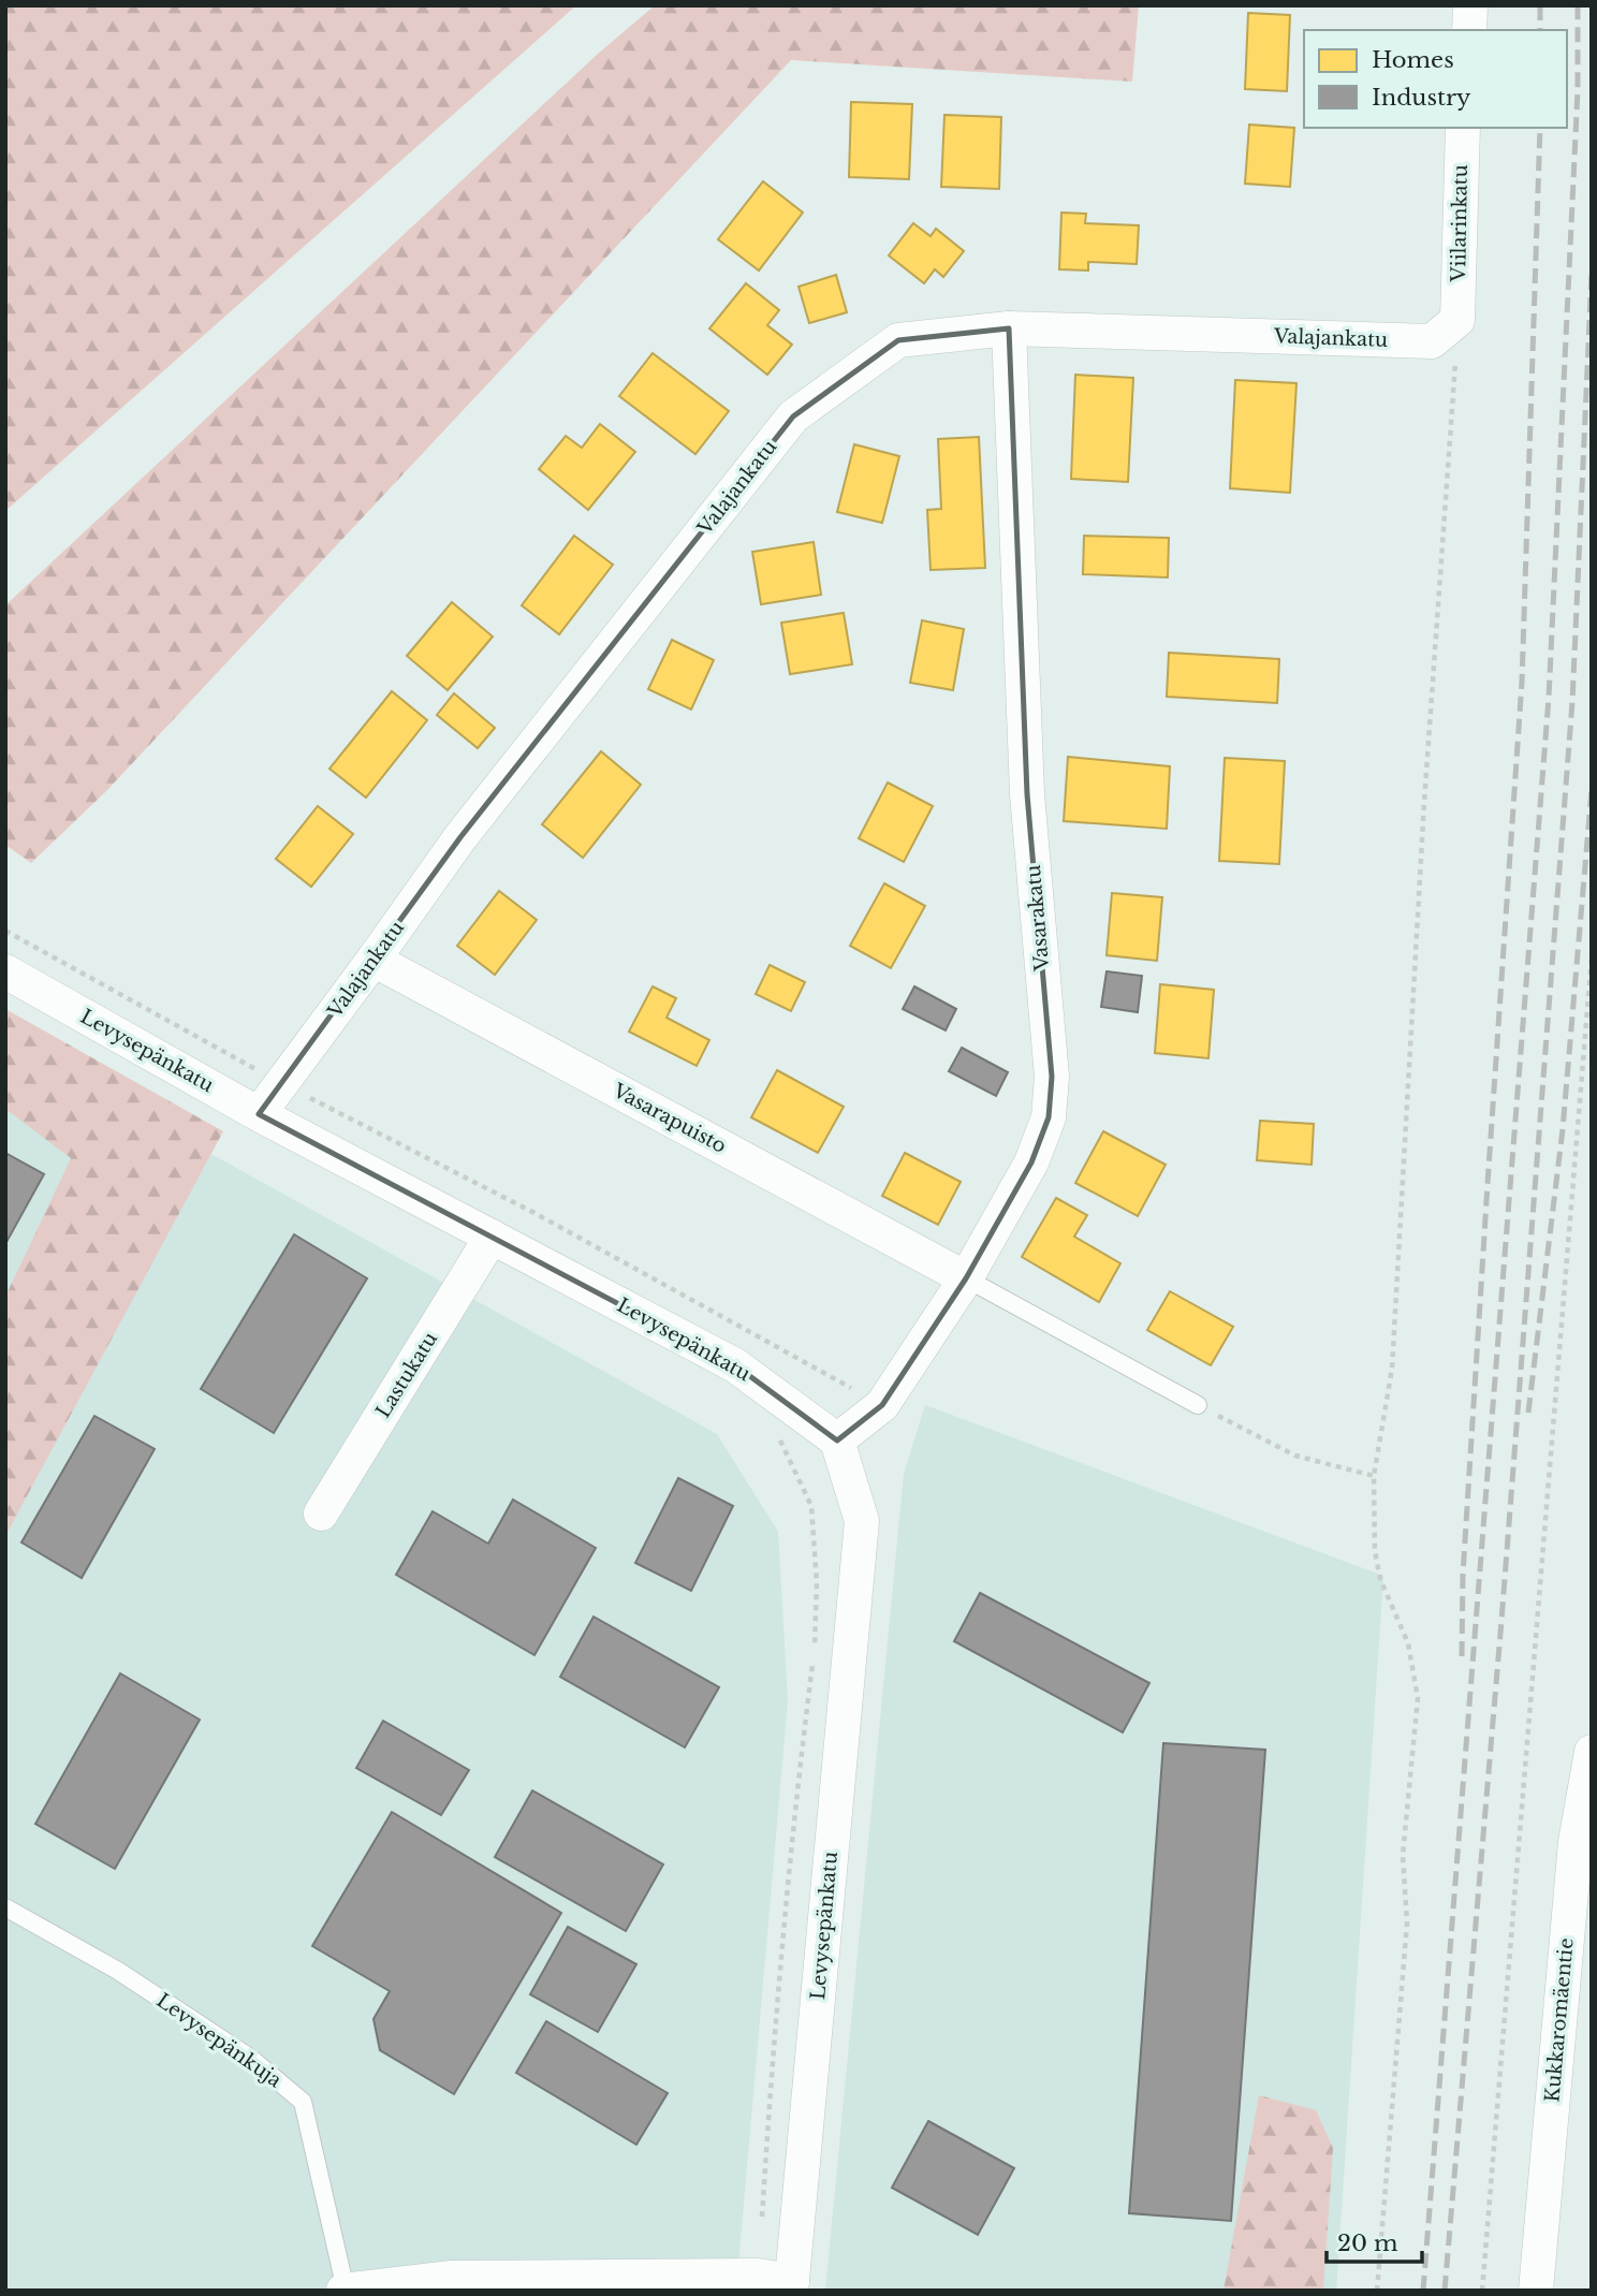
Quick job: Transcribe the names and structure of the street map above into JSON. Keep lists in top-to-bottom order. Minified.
{"streets":{"street":["Viilarinkatu","Valajankatu","Vasarakatu","Levysepänkatu","Vasarapuisto","Lastukatu","Kukkaromäentie"],"lane":["Levysepänkuja"]},"crossings":[["Viilarinkatu","Valajankatu"],["Valajankatu","Vasarakatu"],["Valajankatu","Levysepänkatu"],["Valajankatu","Vasarapuisto"],["Vasarakatu","Levysepänkatu"],["Vasarakatu","Vasarapuisto"],["Levysepänkatu","Lastukatu"]],"legend":["Homes","Industry"],"scale_bar":"20 m"}
